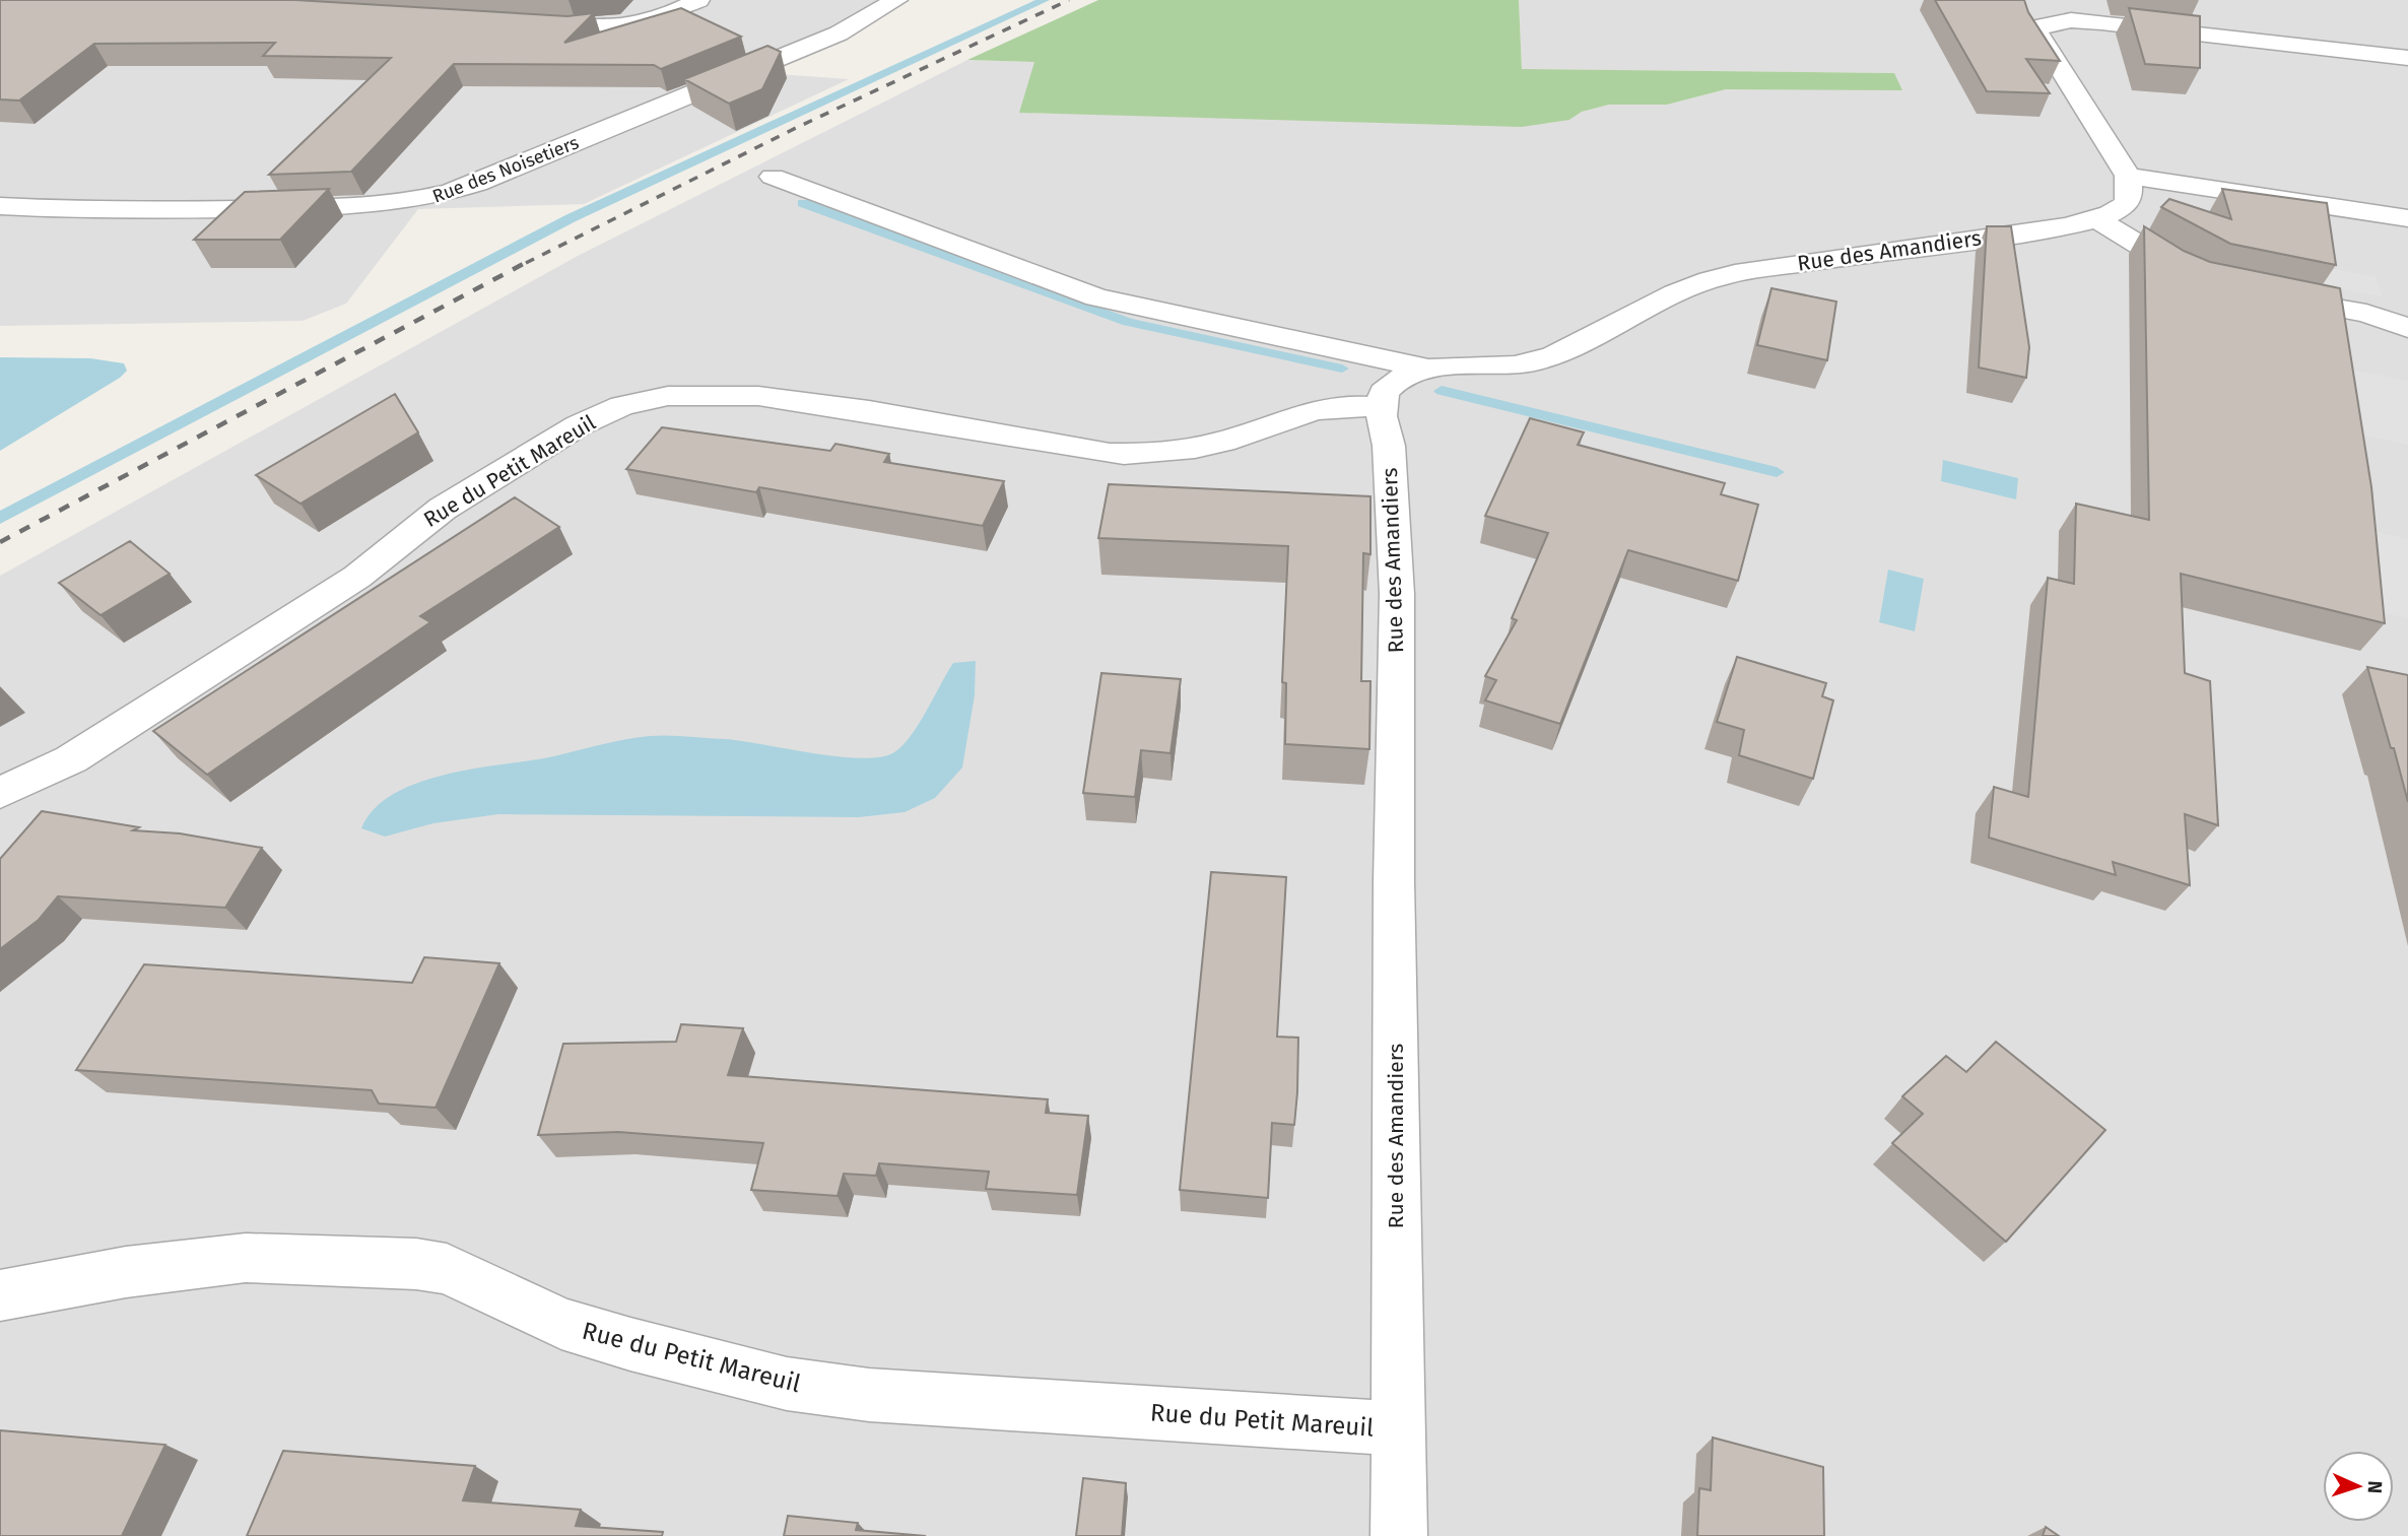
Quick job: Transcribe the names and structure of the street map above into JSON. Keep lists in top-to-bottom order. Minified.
{"streets":{"street":["Rue des Noisetiers","Rue des Amandiers","Rue du Petit Mareuil"]},"crossings":[["Rue des Amandiers","Rue du Petit Mareuil"]],"north":"right"}
